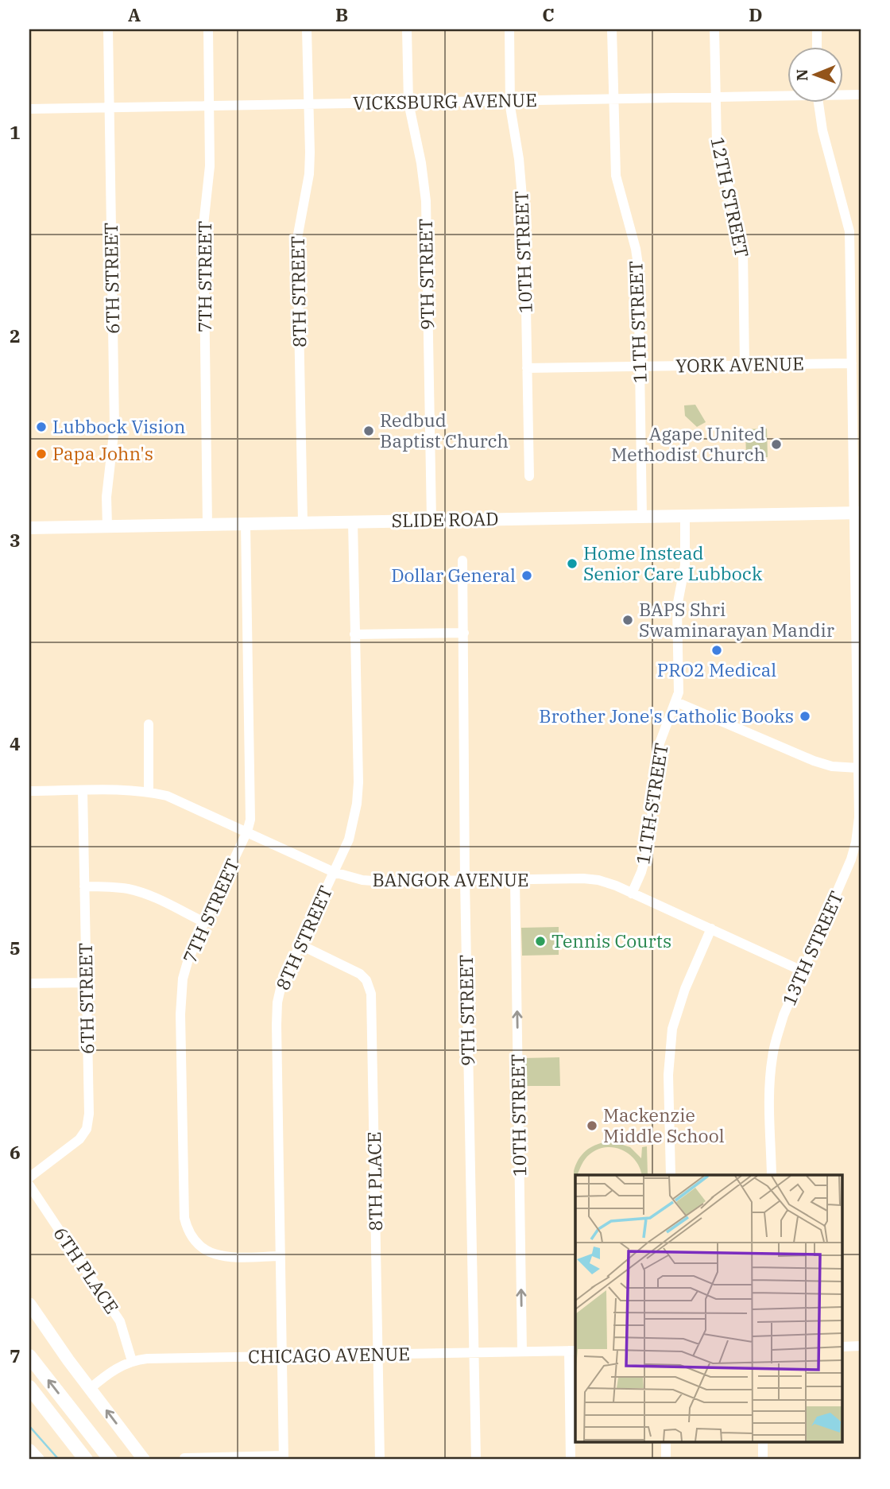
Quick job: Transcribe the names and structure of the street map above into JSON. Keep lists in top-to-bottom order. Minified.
{"streets":{"main road":["SLIDE ROAD"],"street":["VICKSBURG AVENUE","12TH STREET","10TH STREET","9TH STREET","7TH STREET","6TH STREET","8TH STREET","11TH STREET","YORK AVENUE","BANGOR AVENUE","13TH STREET","8TH PLACE","6TH PLACE","CHICAGO AVENUE"]},"crossings":[["VICKSBURG AVENUE","12TH STREET"],["VICKSBURG AVENUE","10TH STREET"],["VICKSBURG AVENUE","9TH STREET"],["VICKSBURG AVENUE","7TH STREET"],["VICKSBURG AVENUE","6TH STREET"],["VICKSBURG AVENUE","8TH STREET"],["VICKSBURG AVENUE","11TH STREET"],["12TH STREET","YORK AVENUE"],["10TH STREET","YORK AVENUE"],["10TH STREET","BANGOR AVENUE"],["10TH STREET","CHICAGO AVENUE"],["9TH STREET","SLIDE ROAD"],["9TH STREET","BANGOR AVENUE"],["9TH STREET","CHICAGO AVENUE"],["7TH STREET","8TH STREET"],["7TH STREET","SLIDE ROAD"],["7TH STREET","BANGOR AVENUE"],["6TH STREET","SLIDE ROAD"],["6TH STREET","BANGOR AVENUE"],["8TH STREET","SLIDE ROAD"],["8TH STREET","BANGOR AVENUE"],["8TH STREET","8TH PLACE"],["8TH STREET","CHICAGO AVENUE"],["11TH STREET","YORK AVENUE"],["11TH STREET","SLIDE ROAD"],["11TH STREET","BANGOR AVENUE"],["YORK AVENUE","13TH STREET"],["SLIDE ROAD","13TH STREET"],["BANGOR AVENUE","13TH STREET"],["8TH PLACE","CHICAGO AVENUE"],["6TH PLACE","CHICAGO AVENUE"]],"one_way":["10TH STREET"],"places":["Lubbock Vision","Redbud Baptist Church","Agape United Methodist Church","Papa John's","Home Instead Senior Care Lubbock","Dollar General","BAPS Shri Swaminarayan Mandir","PRO2 Medical","Brother Jone's Catholic Books","Tennis Courts","Mackenzie Middle School"],"north":"left","grid":{"columns":["A","B","C","D"],"rows":["1","2","3","4","5","6","7"]}}
